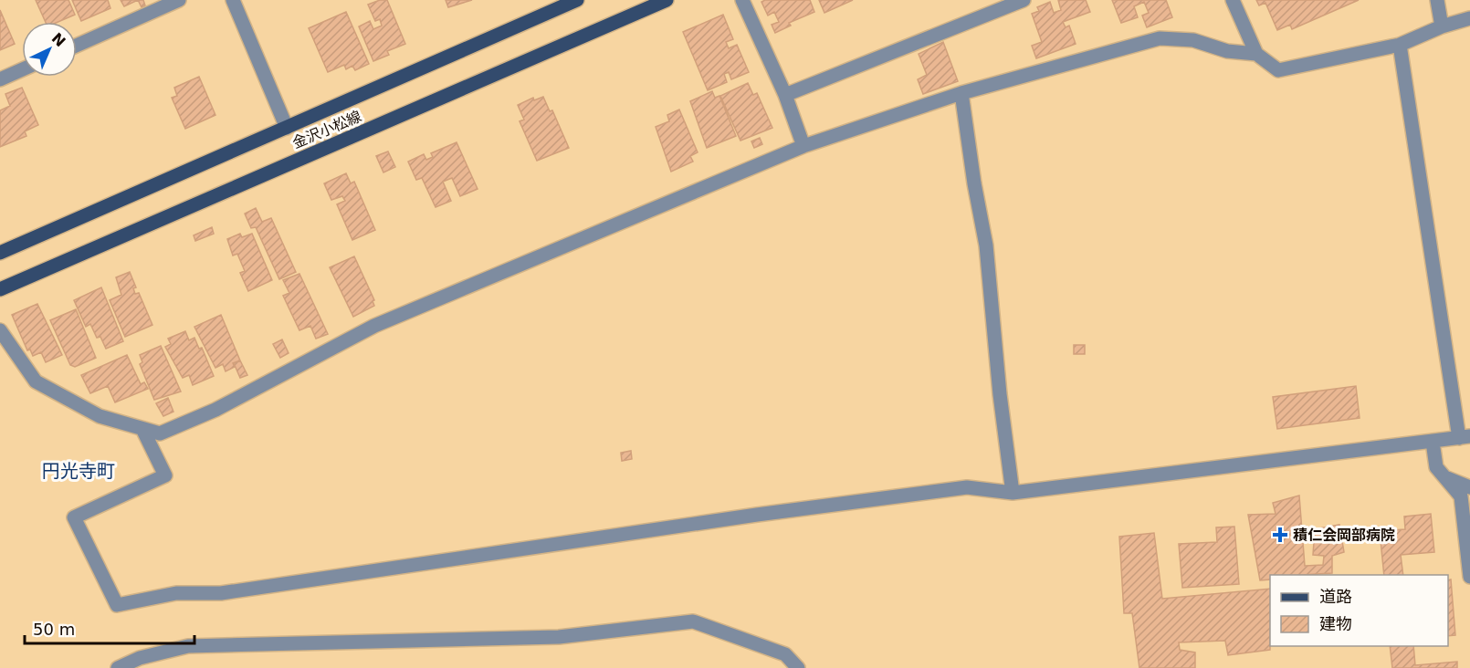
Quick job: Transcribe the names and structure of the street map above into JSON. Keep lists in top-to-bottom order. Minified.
{"streets":{"main road":["金沢小松線"]},"districts":["円光寺町"],"places":{"health":["積仁会岡部病院"]},"legend":["道路","建物"],"scale_bar":"50 m","north":"top right"}
